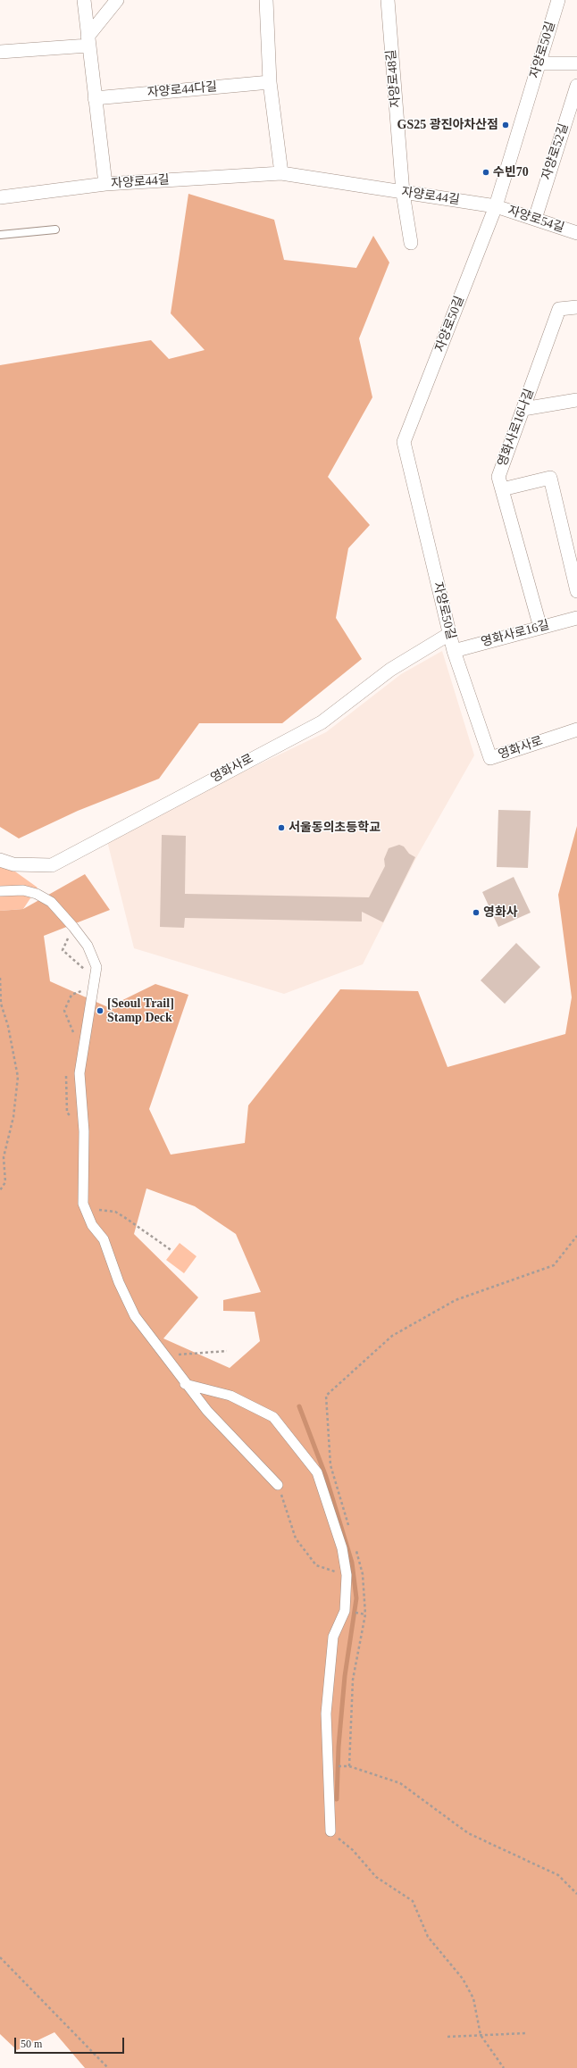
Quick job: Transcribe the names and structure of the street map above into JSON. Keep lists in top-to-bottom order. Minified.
{"streets":{"street":["자양로50길","자양로48길","자양로44다길","자양로52길","자양로44길","자양로54길","영화사로16나길","영화사로16길","영화사로"]},"crossings":[["자양로50길","자양로44길"],["자양로50길","자양로54길"],["자양로50길","영화사로16길"],["자양로50길","영화사로"],["자양로48길","자양로44길"],["자양로52길","자양로54길"],["자양로44길","자양로54길"],["영화사로16나길","영화사로16길"],["영화사로16길","영화사로"]],"places":["GS25 광진아차산점","수빈70","서울동의초등학교","영화사","[Seoul Trail] Stamp Deck"],"scale_bar":"50 m"}
